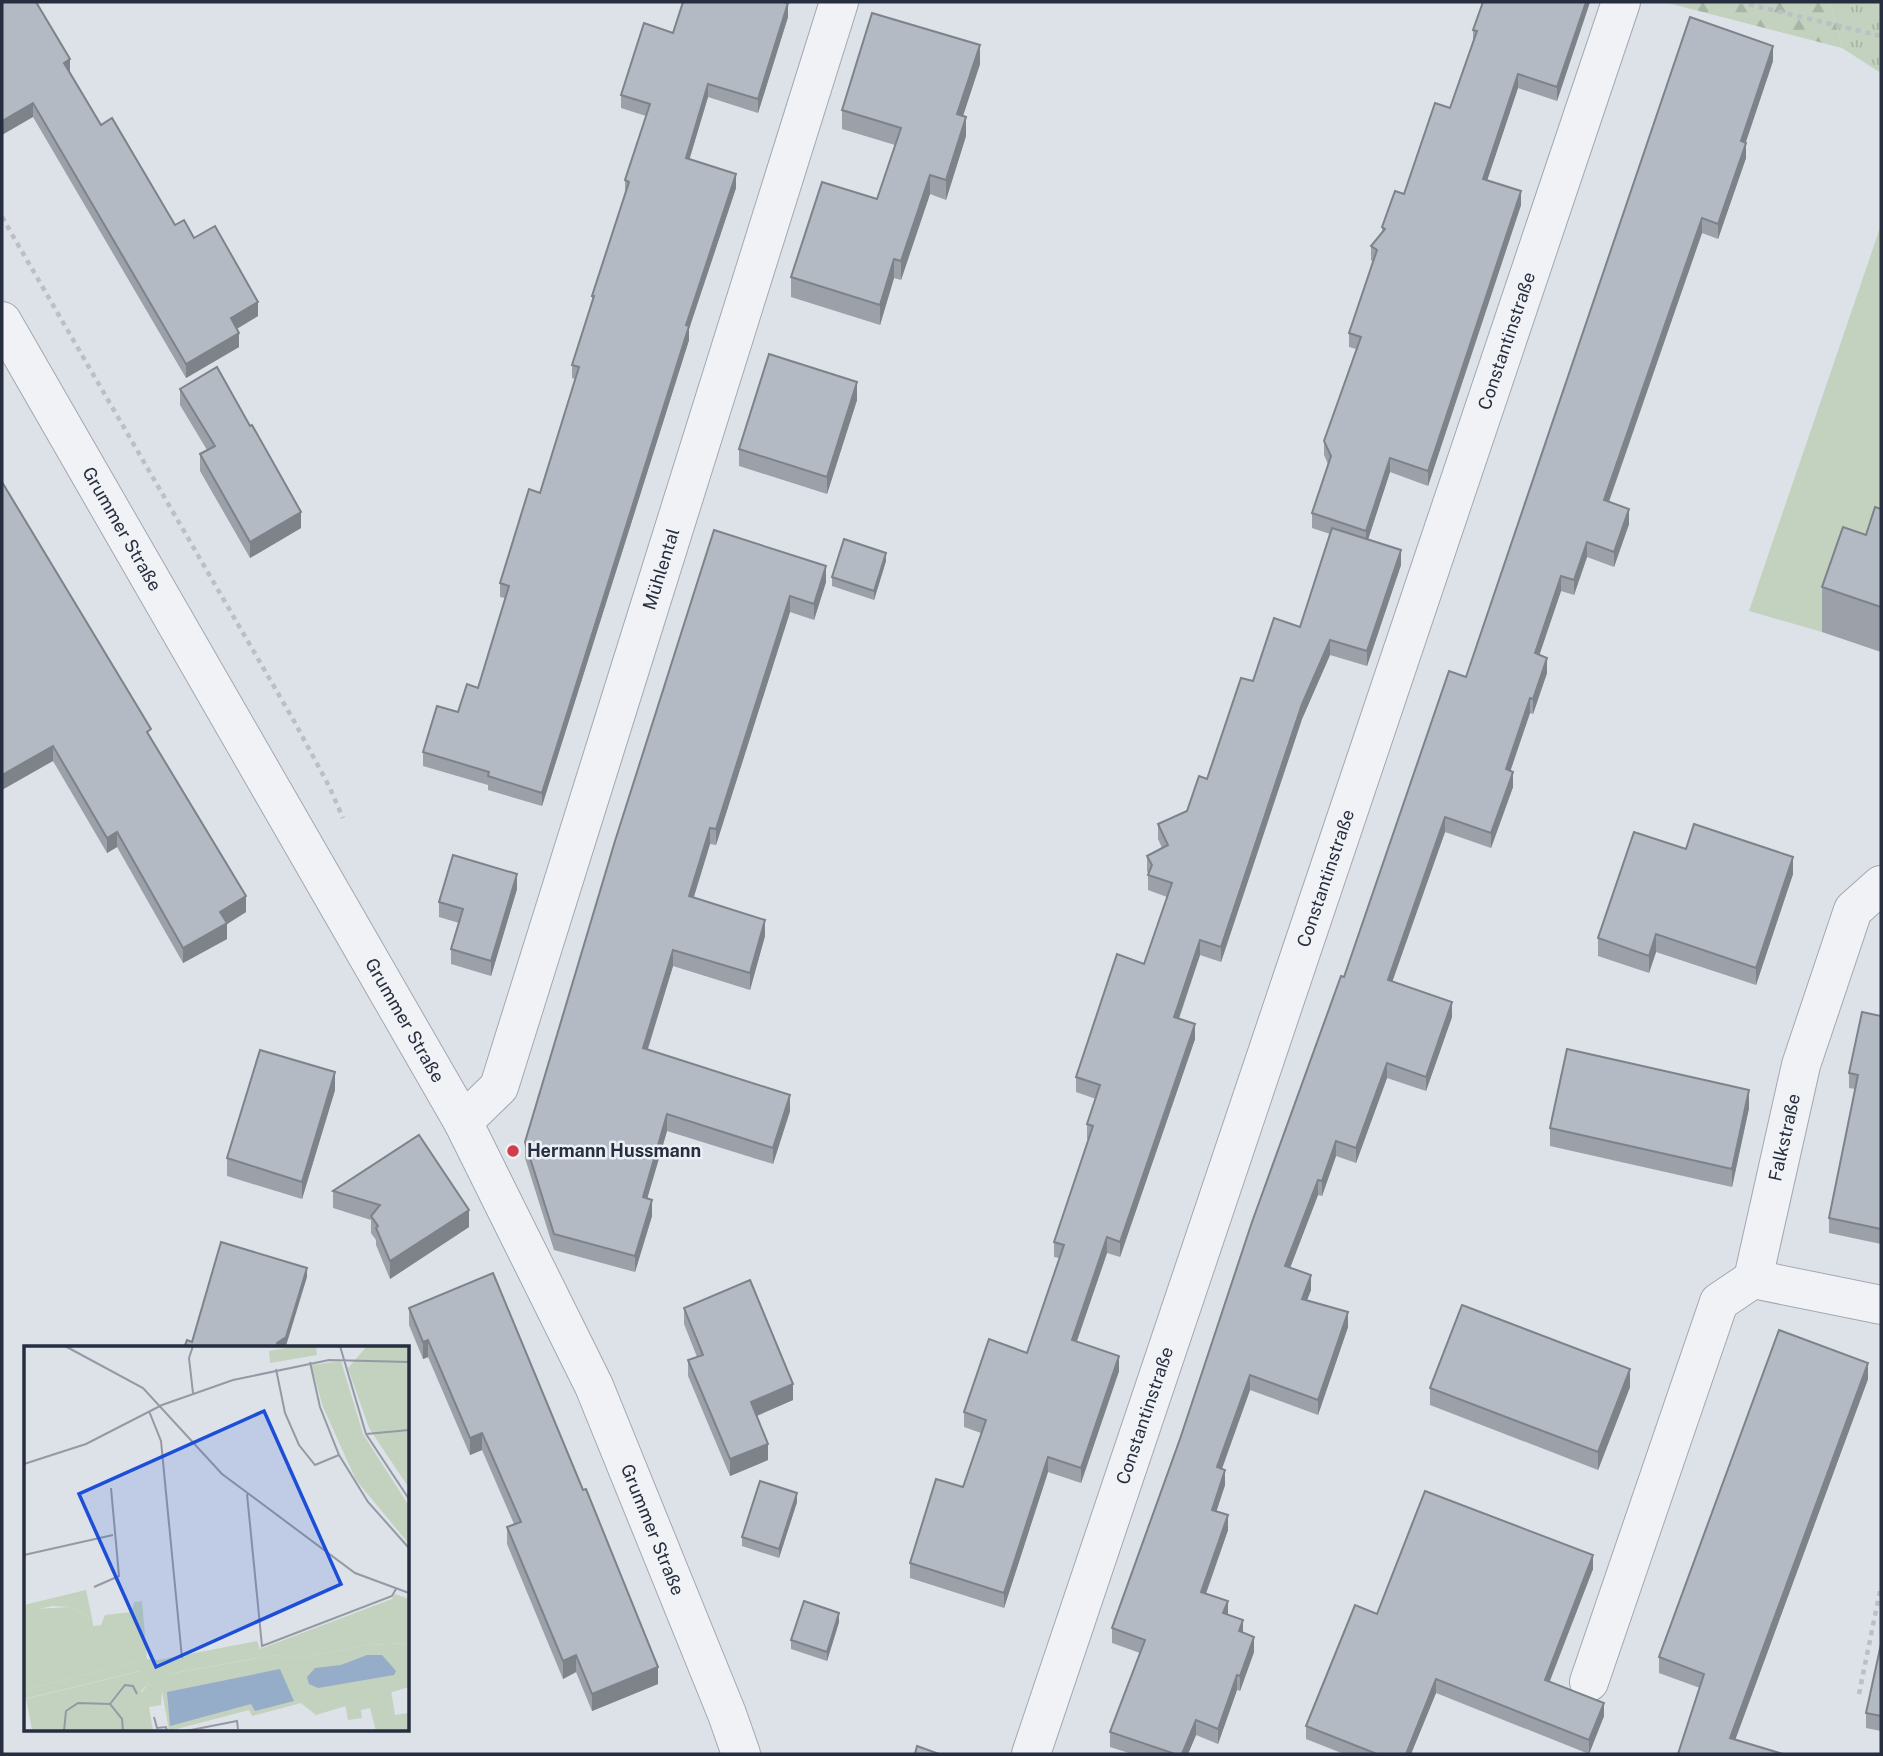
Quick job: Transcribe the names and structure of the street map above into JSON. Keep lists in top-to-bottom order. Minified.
{"streets":{"street":["Constantinstraße","Grummer Straße","Mühlental","Falkstraße"]},"crossings":[["Grummer Straße","Mühlental"]],"places":["Hermann Hussmann"]}
